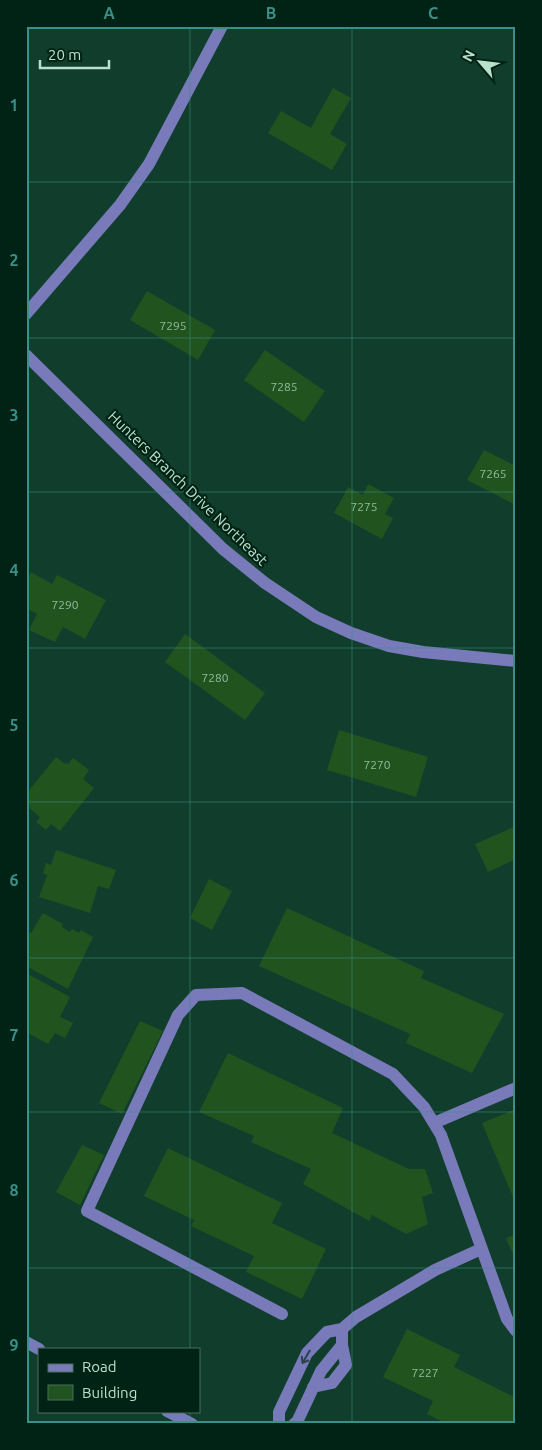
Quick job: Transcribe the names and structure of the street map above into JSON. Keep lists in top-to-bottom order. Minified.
{"streets":{"street":["Hunters Branch Drive Northeast"]},"house_numbers":["7295","7285","7265","7275","7290","7280","7270","7227"],"legend":["Road","Building"],"scale_bar":"20 m","north":"top left","grid":{"columns":["A","B","C"],"rows":["1","2","3","4","5","6","7","8","9"]}}
